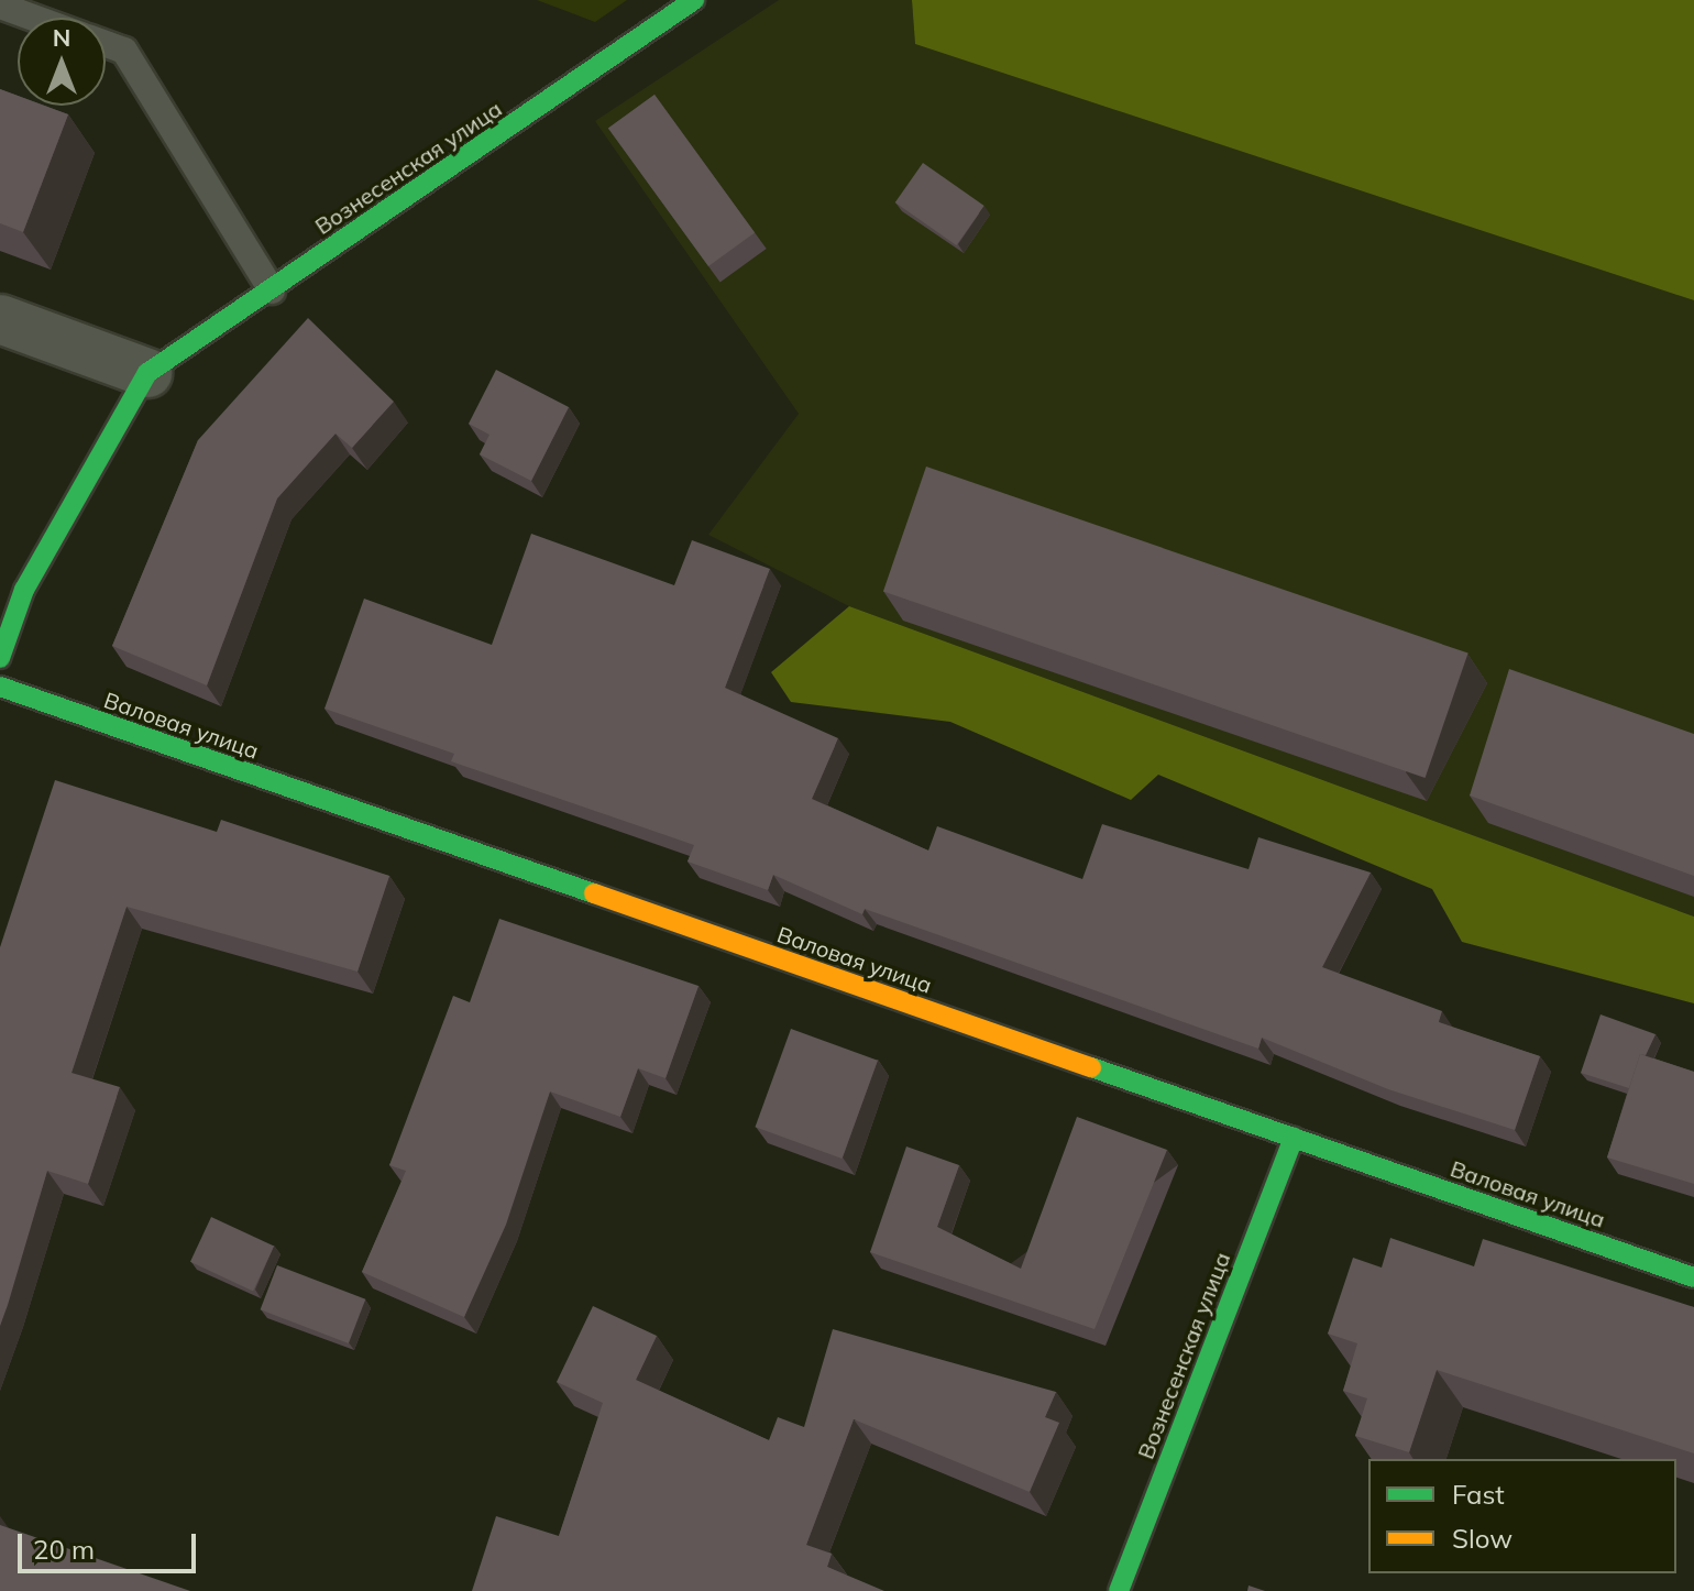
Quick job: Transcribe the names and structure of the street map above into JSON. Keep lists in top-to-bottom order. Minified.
{"streets":{"street":["Вознесенская улица","Валовая улица"]},"crossings":[["Вознесенская улица","Валовая улица"]],"legend":["Fast","Slow"],"scale_bar":"20 m","north":"top"}
